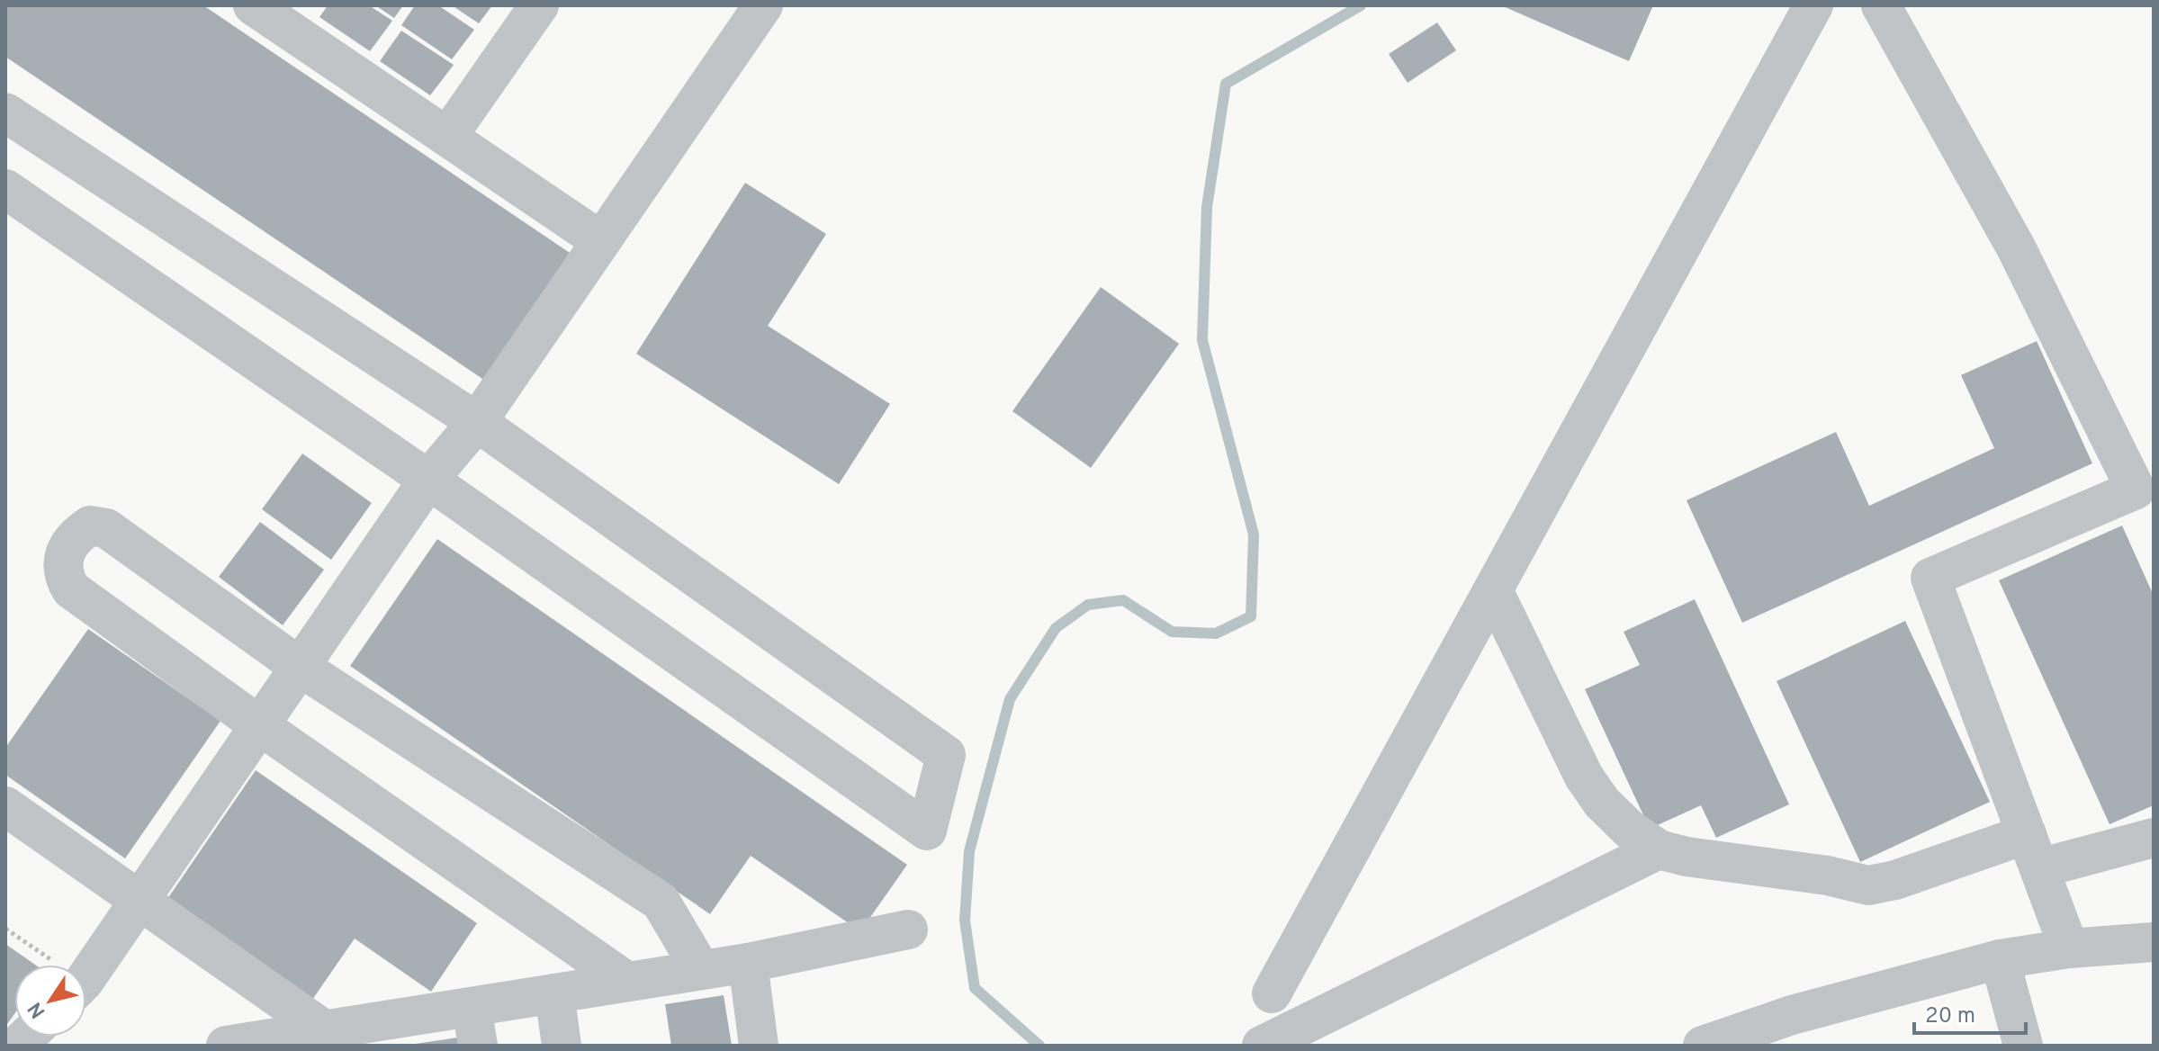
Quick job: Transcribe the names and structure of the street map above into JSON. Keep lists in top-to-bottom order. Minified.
{"scale_bar":"20 m","north":"bottom left"}
